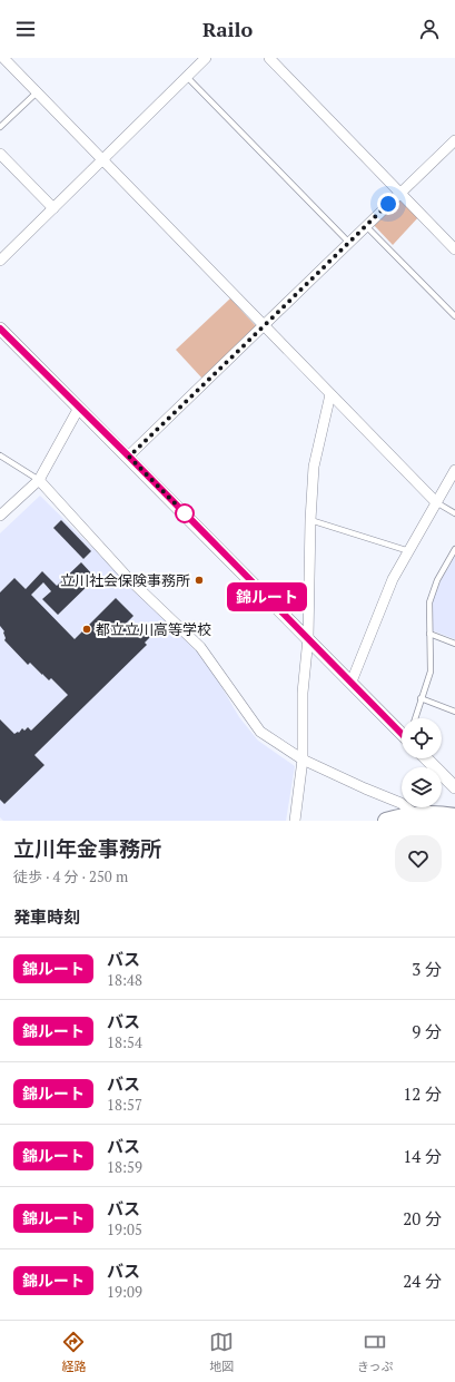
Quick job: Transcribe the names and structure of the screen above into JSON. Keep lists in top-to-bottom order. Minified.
{"places":["立川社会保険事務所","都立立川高等学校"],"lines":["bus line 錦ルート"],"page":{"header":"Railo","on_map":"錦ルート","heading":[["立川年金事務所","徒歩 · 4 分 · 250 m"],"発車時刻"],"list":[{"mark":"錦ルート","name":"バス","note":"18:48","value":"3 分"},{"mark":"錦ルート","name":"バス","note":"18:54","value":"9 分"},{"mark":"錦ルート","name":"バス","note":"18:57","value":"12 分"},{"mark":"錦ルート","name":"バス","note":"18:59","value":"14 分"},{"mark":"錦ルート","name":"バス","note":"19:05","value":"20 分"},{"mark":"錦ルート","name":"バス","note":"19:09","value":"24 分"}],"tabs":["経路","地図","きっぷ"]}}
